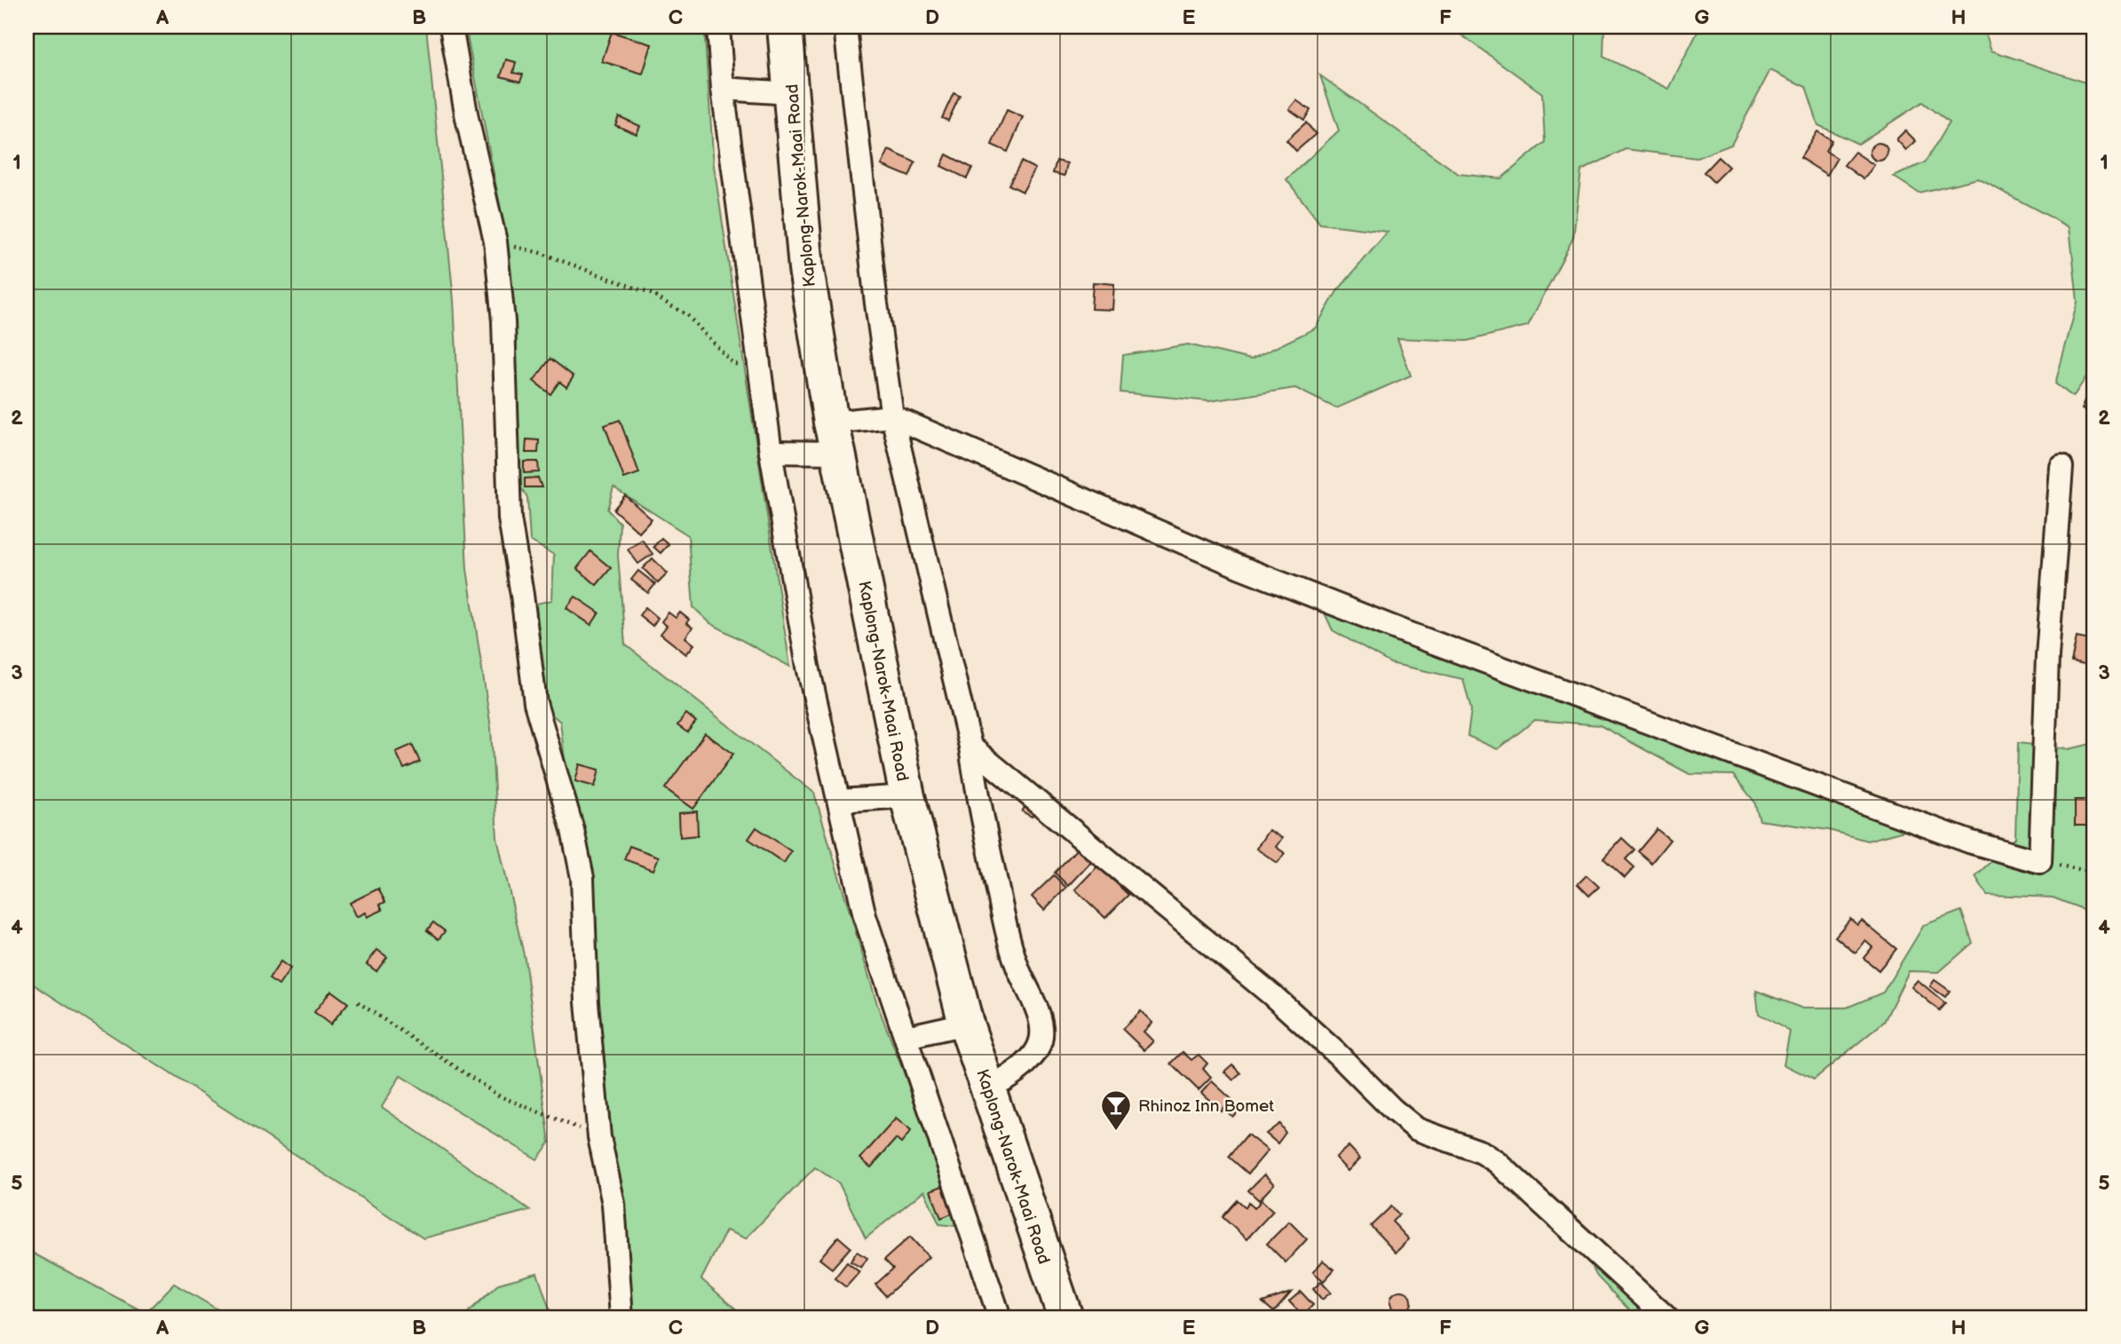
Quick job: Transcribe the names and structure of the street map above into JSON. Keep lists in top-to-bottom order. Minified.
{"streets":{"highway":["Kaplong-Narok-Maai Road"]},"places":{"bar":["Rhinoz Inn Bomet"]},"grid":{"columns":["A","B","C","D","E","F","G","H"],"rows":["1","2","3","4","5"]}}
